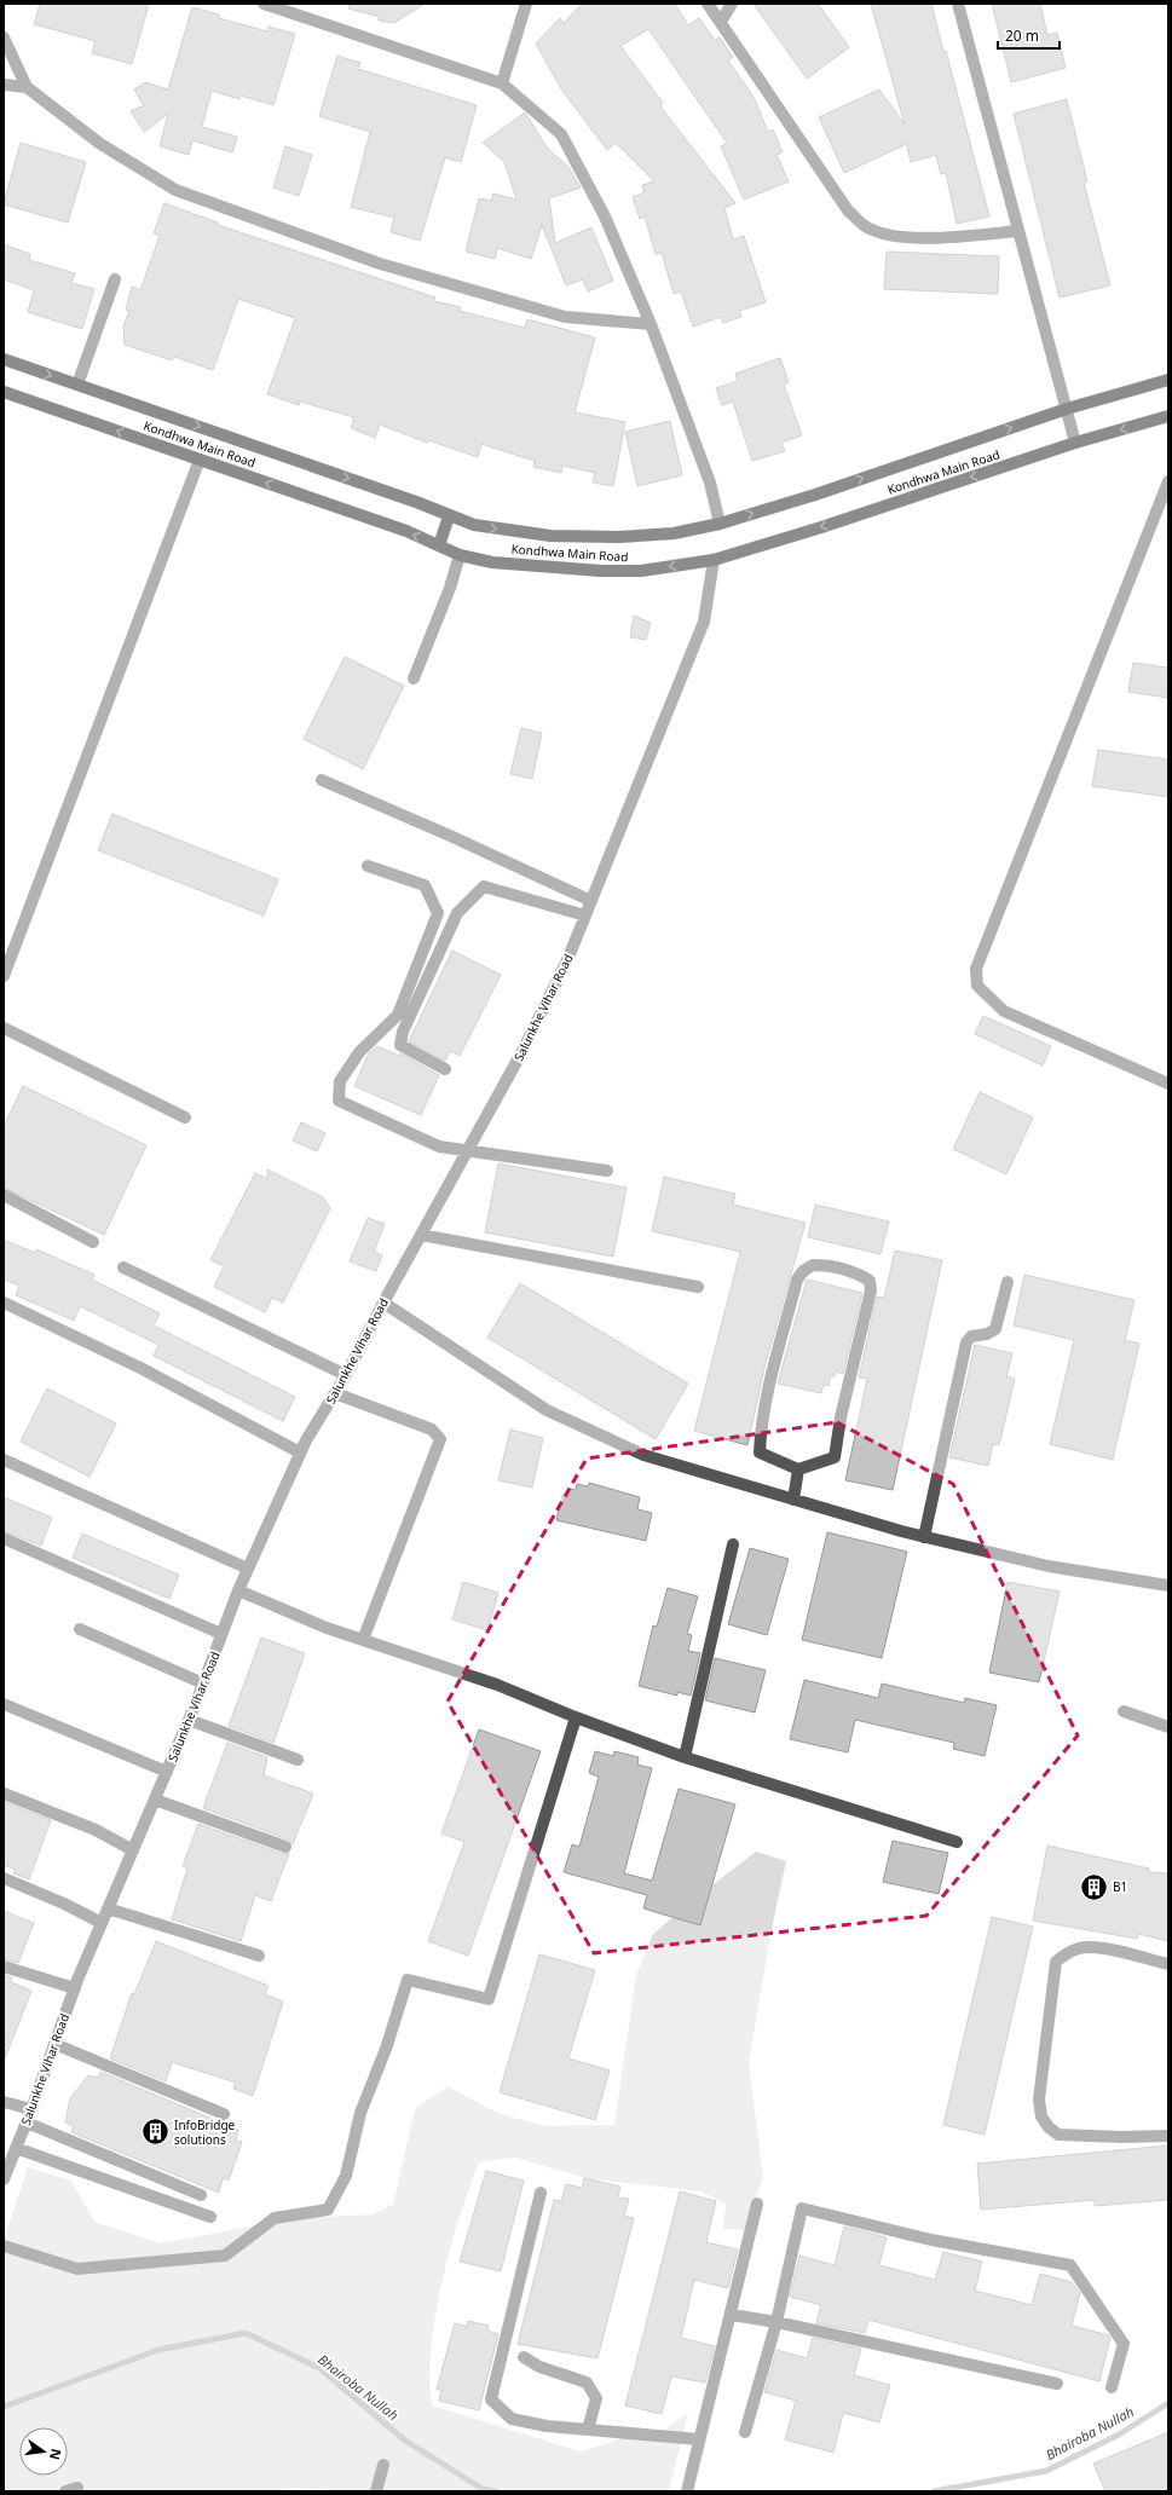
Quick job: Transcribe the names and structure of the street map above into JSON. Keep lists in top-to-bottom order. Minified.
{"streets":{"main road":["Kondhwa Main Road"],"street":["Salunkhe Vihar Road"]},"crossings":[["Kondhwa Main Road","Salunkhe Vihar Road"]],"water":["Bhairoba Nullah"],"places":{"building":["B1","InfoBridge solutions"]},"scale_bar":"20 m","north":"right"}
